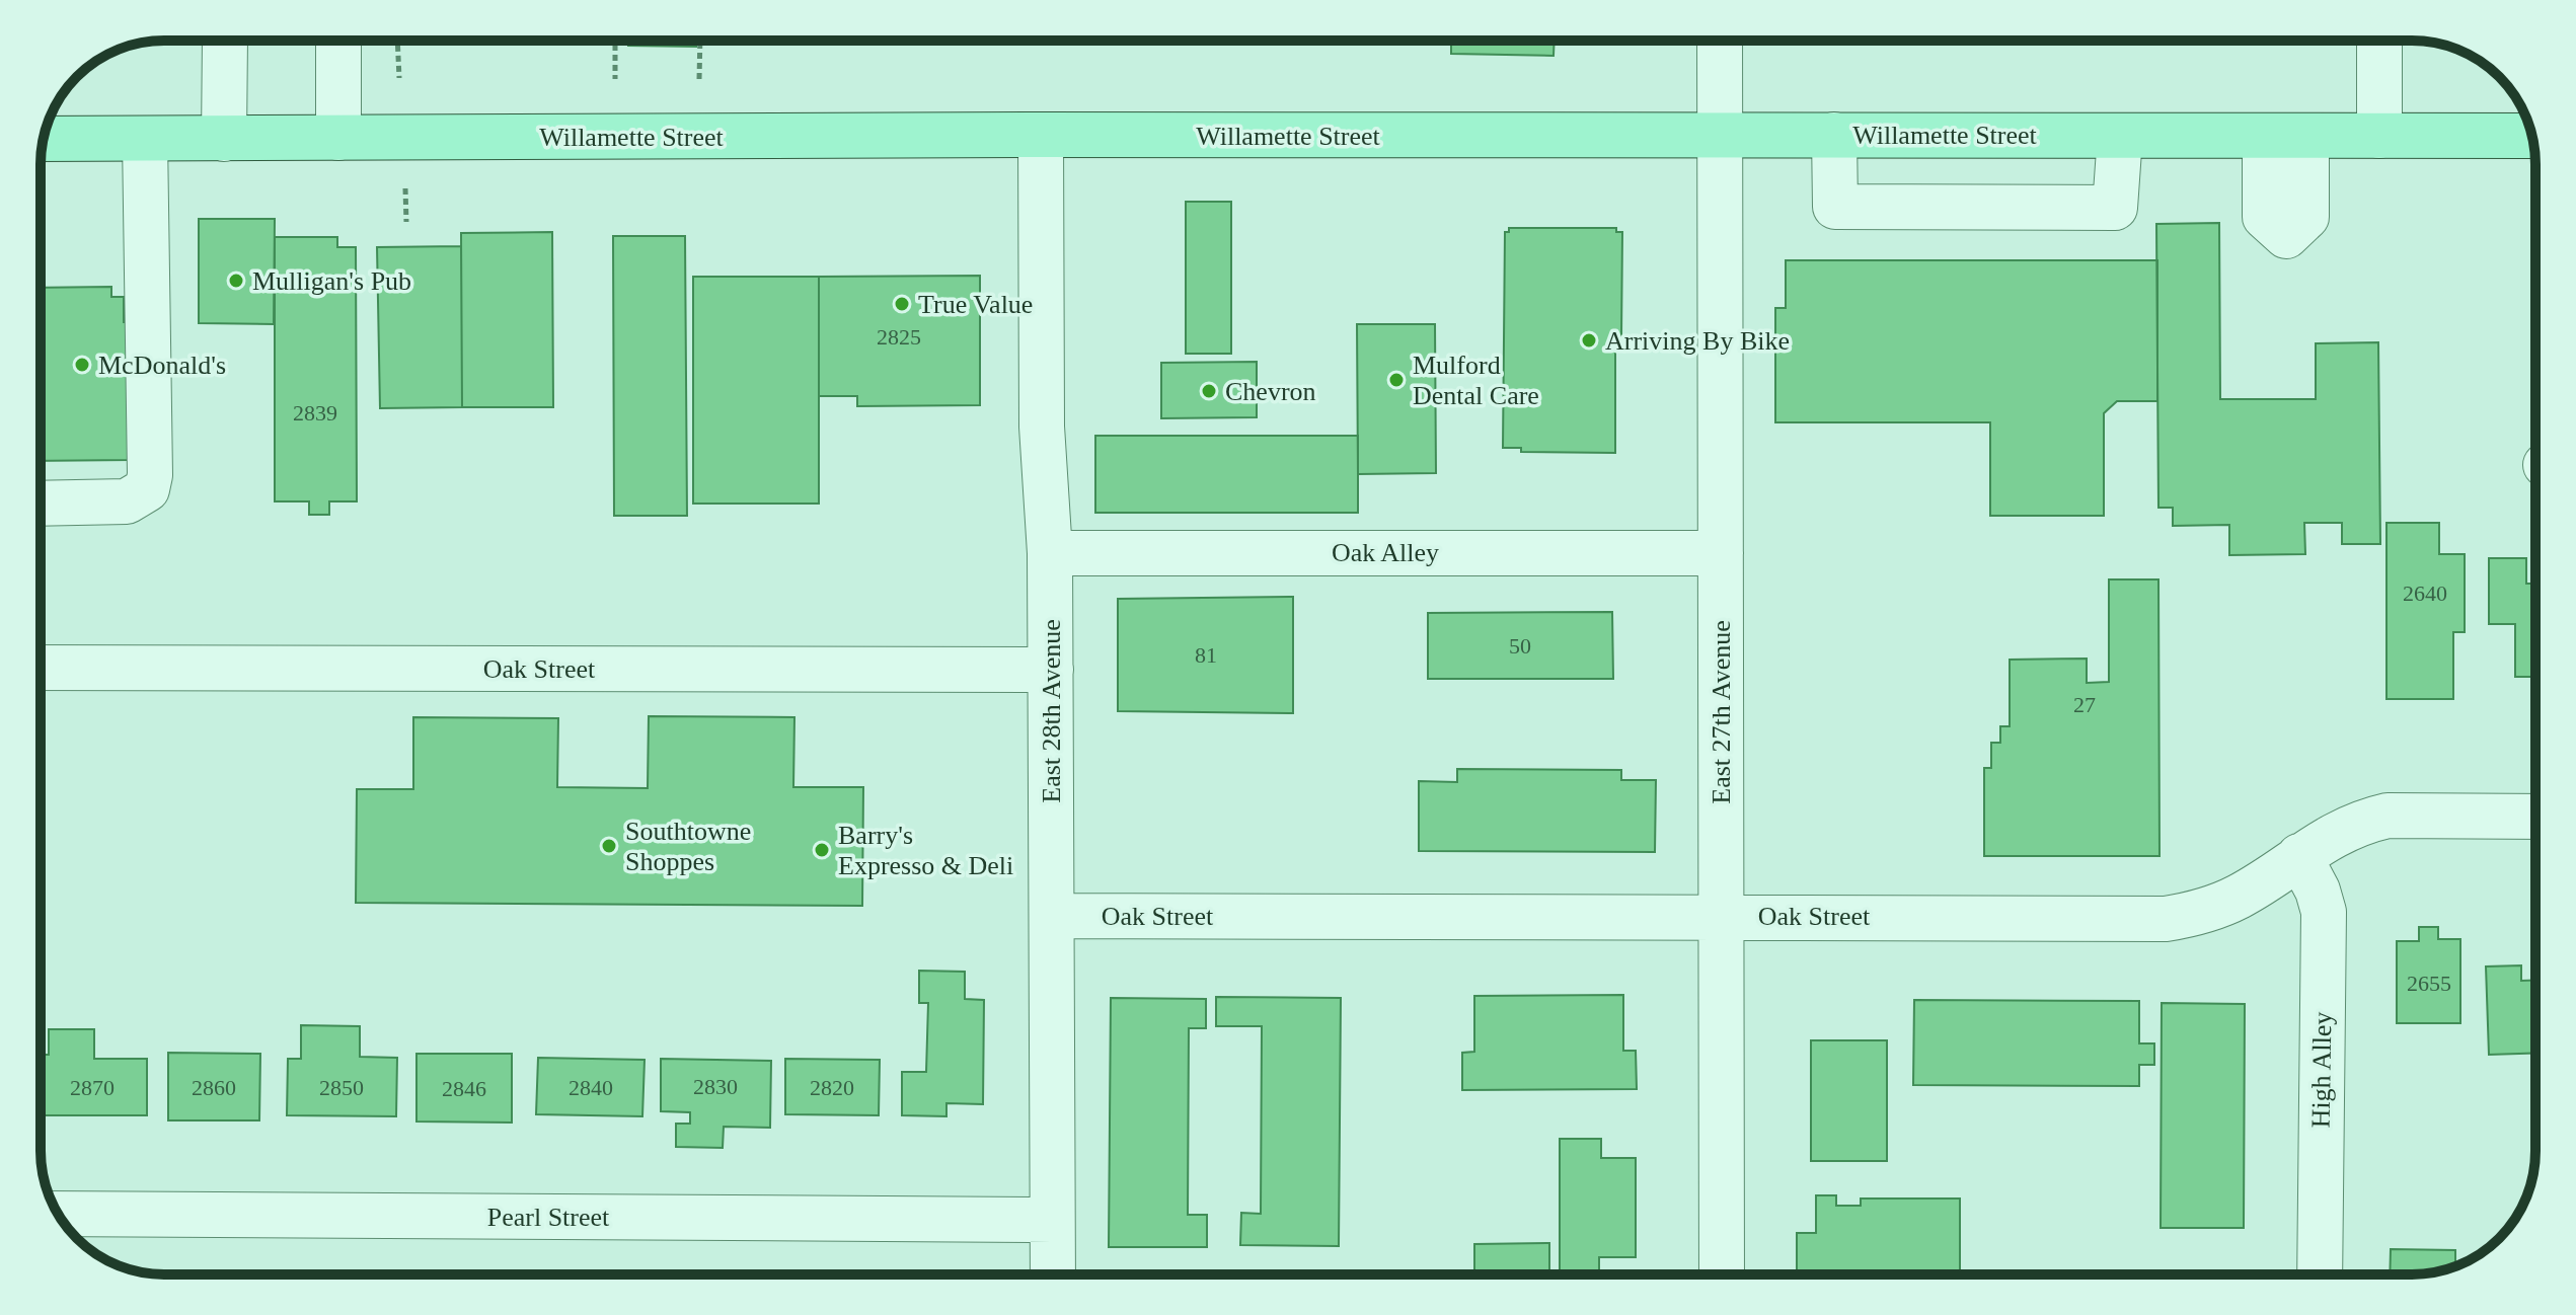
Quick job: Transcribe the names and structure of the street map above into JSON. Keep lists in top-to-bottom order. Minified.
{"streets":{"main road":["Willamette Street"],"street":["Oak Alley","Oak Street","East 28th Avenue","East 27th Avenue","High Alley","Pearl Street"]},"crossings":[["Willamette Street","East 28th Avenue"],["Willamette Street","East 27th Avenue"],["Oak Alley","East 28th Avenue"],["Oak Alley","East 27th Avenue"],["Oak Street","East 28th Avenue"],["Oak Street","East 27th Avenue"],["Oak Street","High Alley"],["East 28th Avenue","Pearl Street"]],"places":["Mulligan's Pub","True Value","Arriving By Bike","McDonald's","Mulford Dental Care","Chevron","Southtowne Shoppes","Barry's Expresso & Deli"],"house_numbers":["2825","2839","2640","50","81","27","2655","2830","2870","2860","2850","2840","2820","2846"]}
